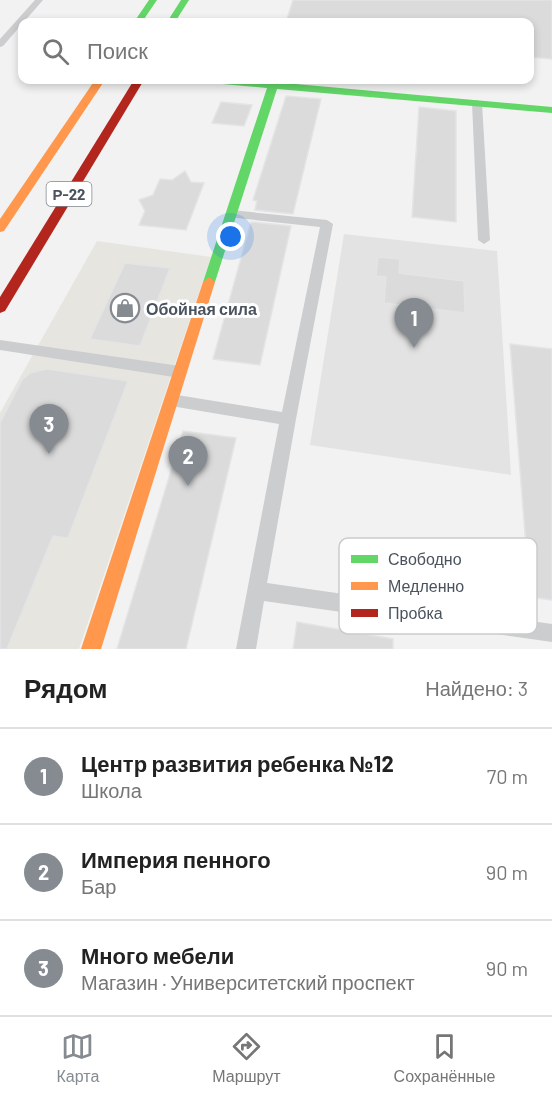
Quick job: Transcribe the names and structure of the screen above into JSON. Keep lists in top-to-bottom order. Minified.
{"streets":{"main road":["Р-22"]},"places":{"shop":["Обойная сила"]},"legend":["Свободно","Медленно","Пробка"],"page":{"search":"Поиск","pins":["1","3","2"],"heading":["Рядом","Найдено: 3"],"list":[{"mark":"1","name":"Центр развития ребенка №12","note":"Школа","value":"70 m"},{"mark":"2","name":"Империя пенного","note":"Бар","value":"90 m"},{"mark":"3","name":"Много мебели","note":"Магазин · Университетский проспект","value":"90 m"}],"nav":["Карта","Маршрут","Сохранённые"]}}
